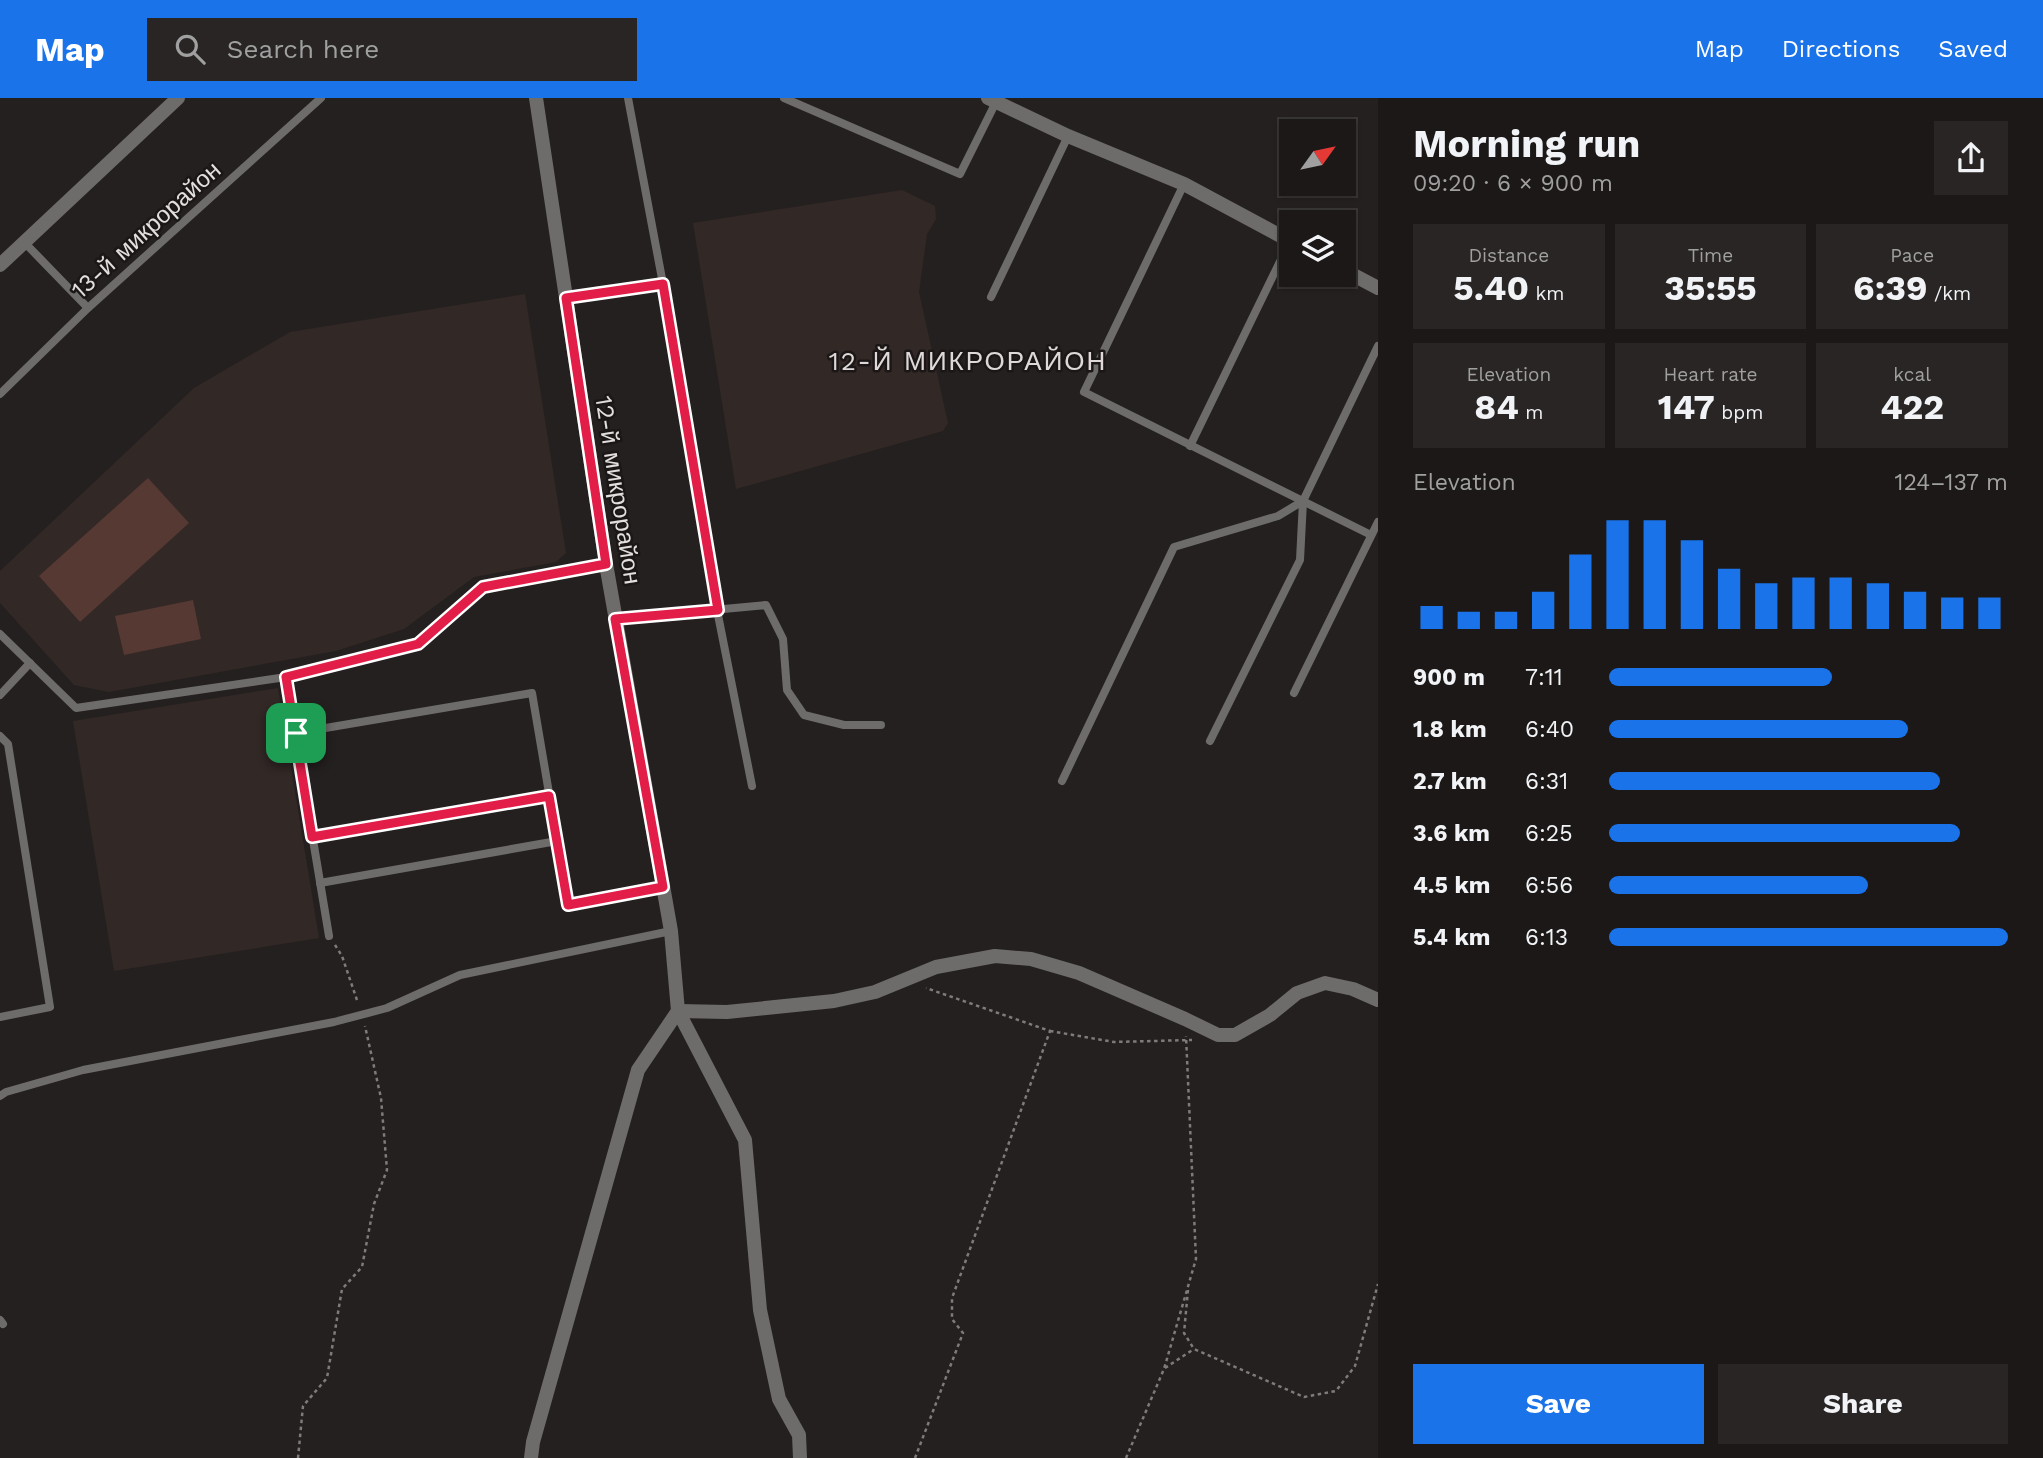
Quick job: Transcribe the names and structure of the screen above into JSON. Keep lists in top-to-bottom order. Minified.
{"streets":{"street":["12-й микрорайон"],"lane":["13-й микрорайон"]},"districts":["12-Й МИКРОРАЙОН"],"north":"top right","page":{"header":"Map","search":"Search here","nav":["Map","Directions","Saved"],"heading":["Morning run","09:20 · 6 × 900 m"],"stats":[["Distance","5.40 km"],["Time","35:55"],["Pace","6:39 /km"],["Elevation","84 m"],["Heart rate","147 bpm"],["kcal","422"]],"chart":["Elevation","124–137 m"],"list":[{"name":"900 m","note":"7:11"},{"name":"1.8 km","note":"6:40"},{"name":"2.7 km","note":"6:31"},{"name":"3.6 km","note":"6:25"},{"name":"4.5 km","note":"6:56"},{"name":"5.4 km","note":"6:13"}],"buttons":["Save","Share"]}}
